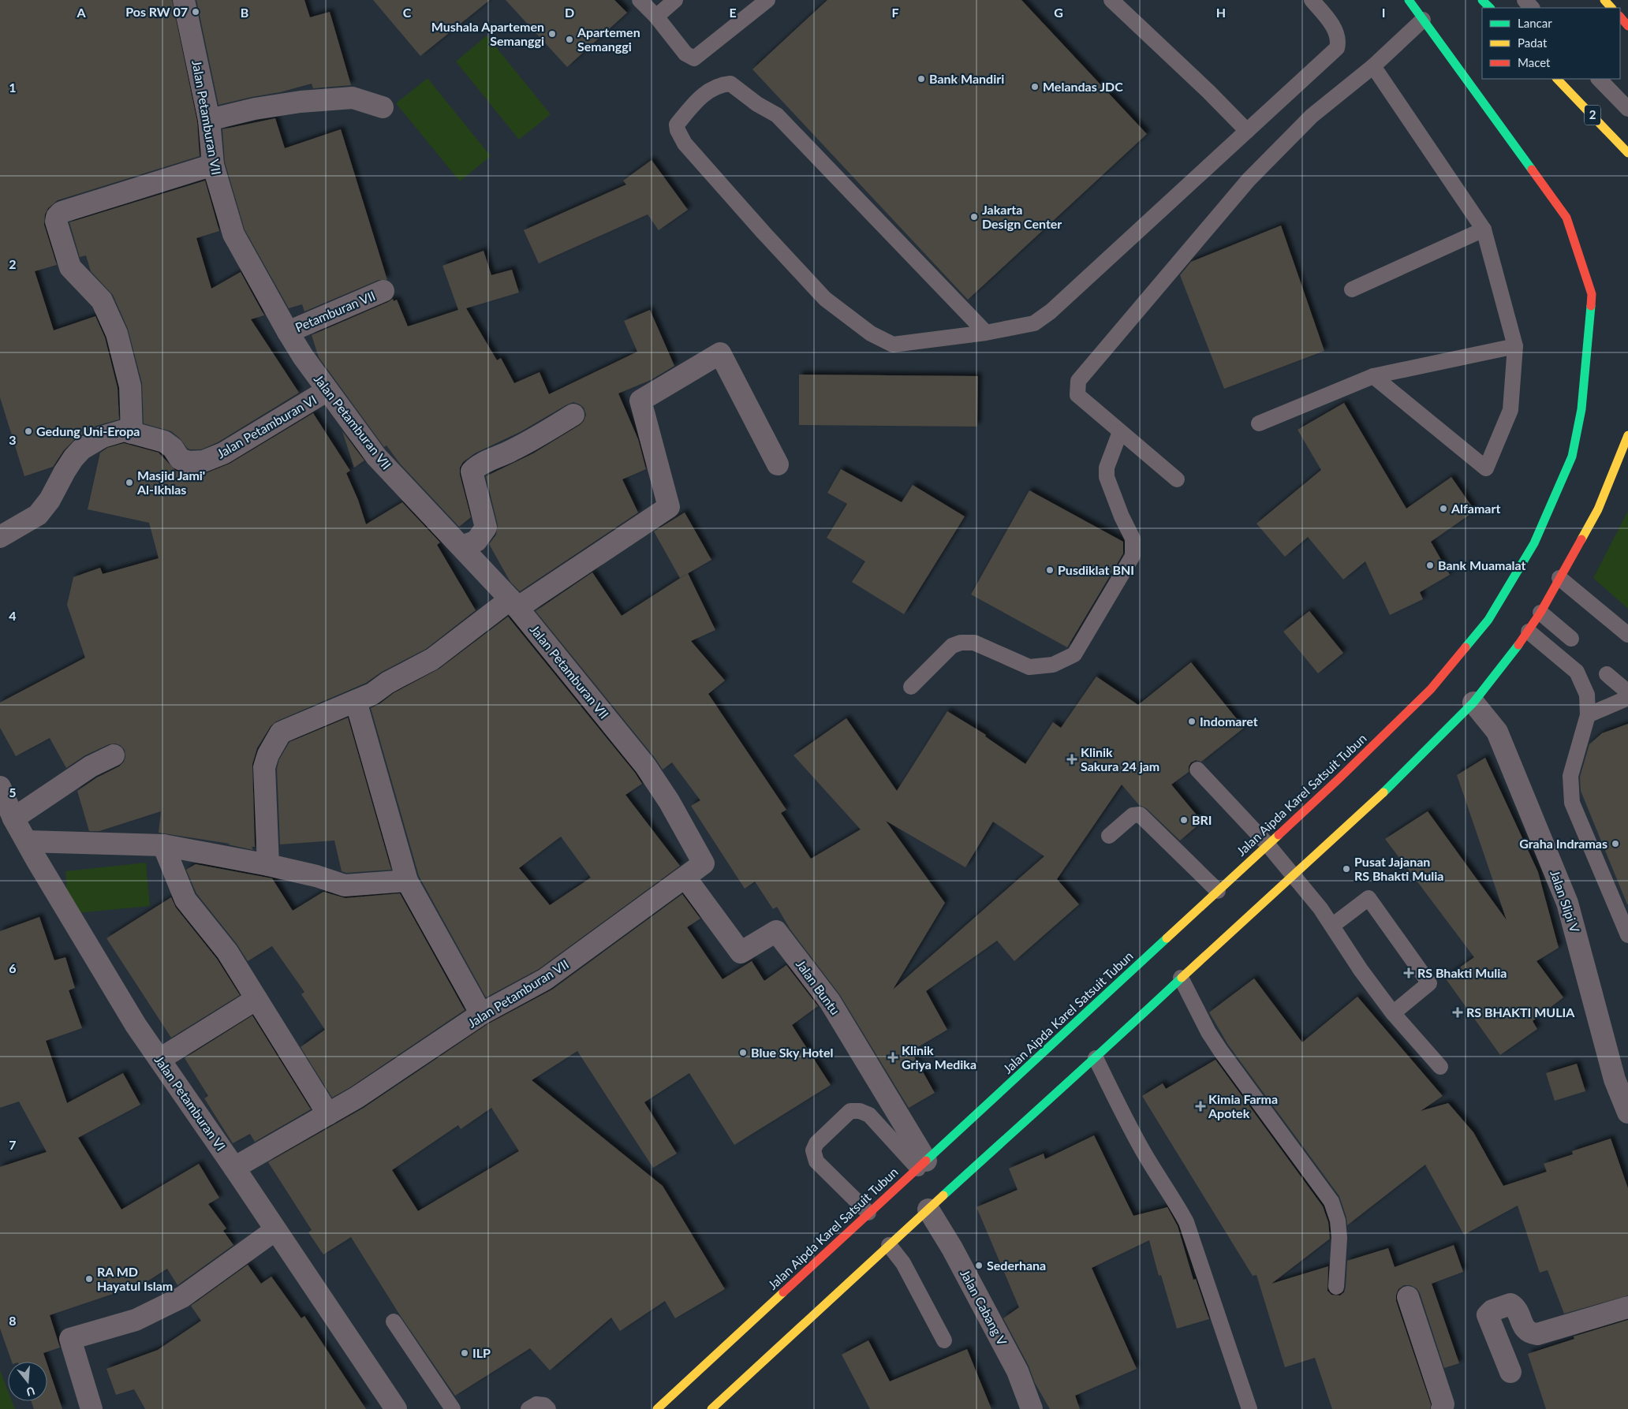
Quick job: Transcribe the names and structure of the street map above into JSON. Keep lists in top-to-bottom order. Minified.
{"streets":{"main road":["2","Jalan Aipda Karel Satsuit Tubun"],"street":["Jalan Petamburan VII","Petamburan VII","Jalan Petamburan VI","Jalan Slipi V","Jalan Buntu","Jalan Cabang V"]},"crossings":[["Jalan Petamburan VII","Petamburan VII"],["Jalan Petamburan VII","Jalan Petamburan VI"],["Jalan Petamburan VII","Jalan Buntu"],["Jalan Aipda Karel Satsuit Tubun","Jalan Buntu"]],"places":{"other":["Pos RW 07","Mushala Apartemen Semanggi","Apartemen Semanggi","Bank Mandiri","Melandas JDC","Jakarta Design Center","Gedung Uni-Eropa","Masjid Jami' Al-Ikhlas","Alfamart","Bank Muamalat","Pusdiklat BNI","Indomaret","BRI","Graha Indramas","Pusat Jajanan RS Bhakti Mulia","Blue Sky Hotel","Sederhana","RA MD Hayatul Islam","ILP"],"health":["Klinik Sakura 24 jam","RS Bhakti Mulia","RS BHAKTI MULIA","Klinik Griya Medika","Kimia Farma Apotek"]},"legend":["Lancar","Padat","Macet"],"north":"bottom","grid":{"columns":["A","B","C","D","E","F","G","H","I"],"rows":["1","2","3","4","5","6","7","8"]}}
